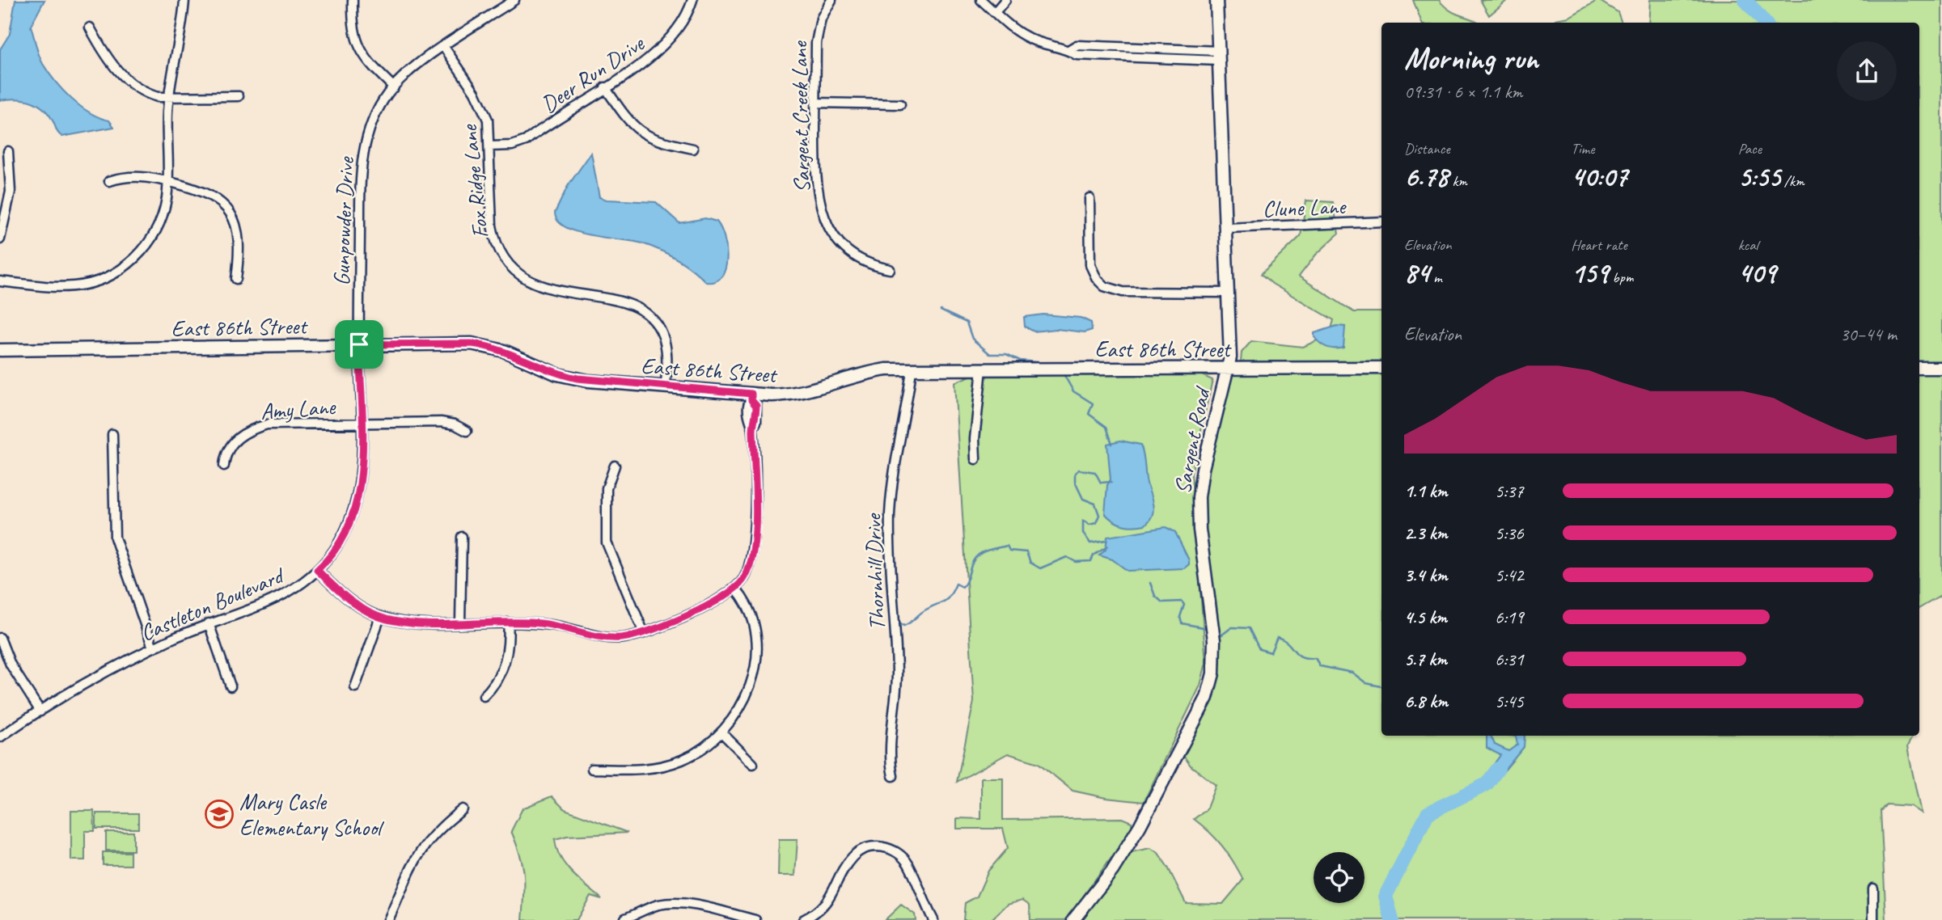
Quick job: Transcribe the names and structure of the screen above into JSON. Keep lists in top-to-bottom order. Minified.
{"streets":{"street":["Deer Run Drive","Sargent Creek Lane","Fox Ridge Lane","Clune Lane","Gunpowder Drive","East 86th Street","Amy Lane","Sargent Road","Thornhill Drive","Castleton Boulevard"]},"crossings":[["Deer Run Drive","Fox Ridge Lane"],["Fox Ridge Lane","Gunpowder Drive"],["Fox Ridge Lane","East 86th Street"],["Clune Lane","Sargent Road"],["Gunpowder Drive","East 86th Street"],["Gunpowder Drive","Castleton Boulevard"],["East 86th Street","Sargent Road"],["East 86th Street","Thornhill Drive"],["East 86th Street","Castleton Boulevard"],["Amy Lane","Castleton Boulevard"]],"places":{"school or university":["Mary Casle Elementary School"]},"page":{"heading":["Morning run","09:31 · 6 × 1.1 km"],"stats":[["Distance","6.78 km"],["Time","40:07"],["Pace","5:55 /km"],["Elevation","84 m"],["Heart rate","159 bpm"],["kcal","409"]],"chart":["Elevation","30–44 m"],"list":[{"name":"1.1 km","note":"5:37"},{"name":"2.3 km","note":"5:36"},{"name":"3.4 km","note":"5:42"},{"name":"4.5 km","note":"6:19"},{"name":"5.7 km","note":"6:31"},{"name":"6.8 km","note":"5:45"}]}}
